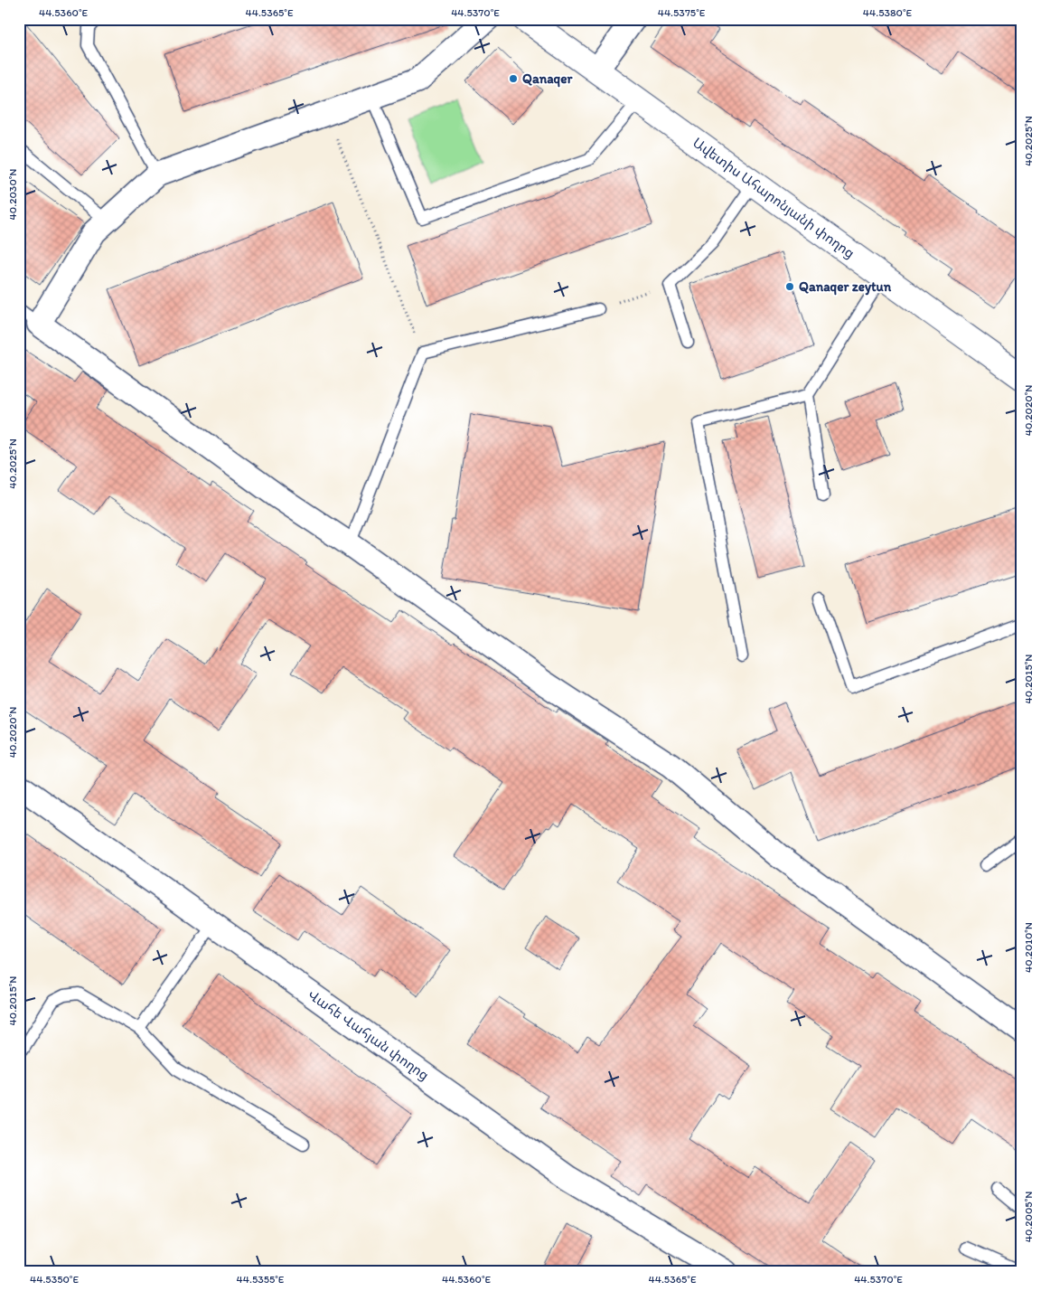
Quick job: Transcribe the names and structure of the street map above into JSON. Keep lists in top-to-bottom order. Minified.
{"streets":{"street":["Ավետիս Ահարոնյանի փողոց","Վահե Վահյան փողոց"]},"places":["Qanaqer","Qanaqer zeytun"],"coordinates":["44.5360°E","44.5365°E","44.5370°E","44.5375°E","44.5380°E","40.2025°N","40.2030°N","40.2020°N","40.2015°N","40.2010°N","40.2005°N","44.5350°E","44.5355°E"]}
